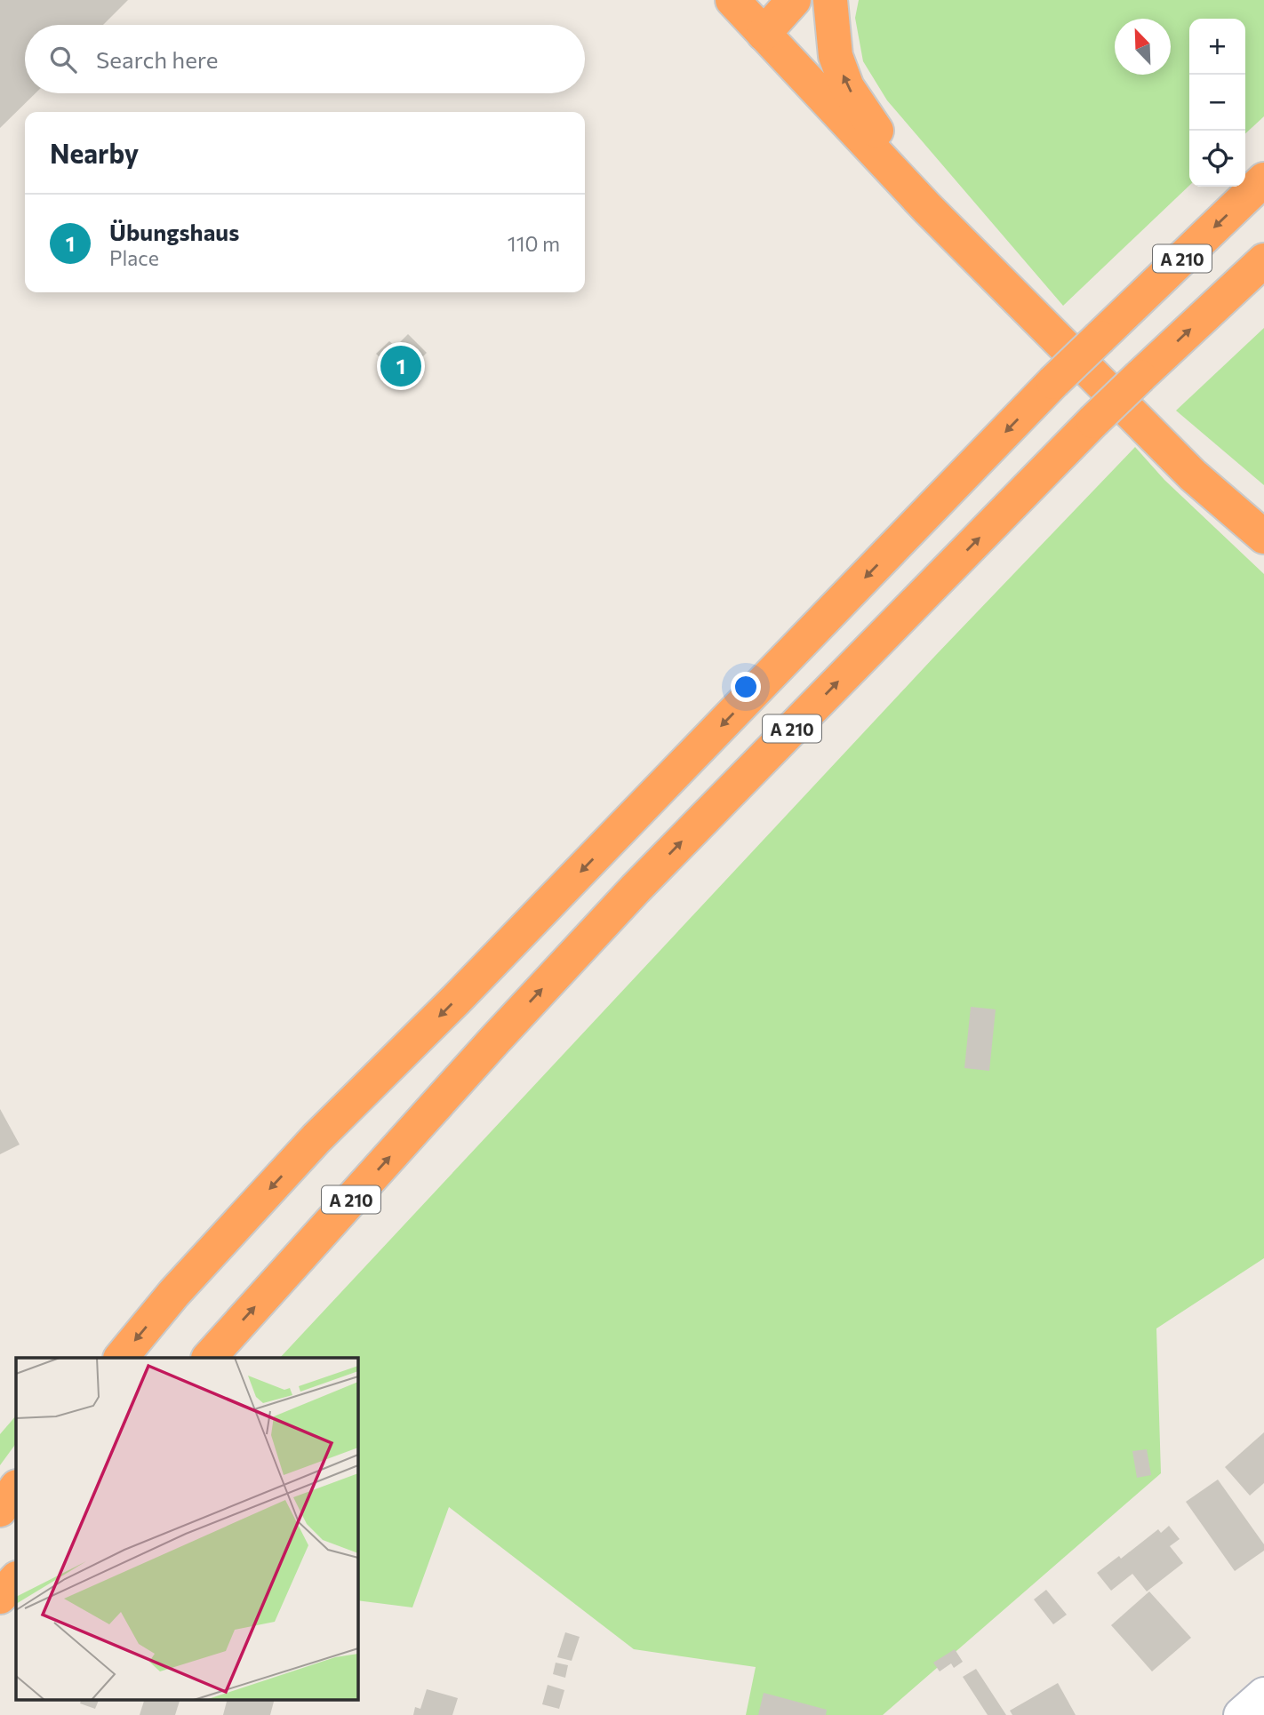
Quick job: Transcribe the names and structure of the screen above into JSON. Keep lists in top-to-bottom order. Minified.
{"streets":{"highway":["A 210"]},"north":"top left","page":{"map_buttons":["+","−"],"search":"Search here","heading":"Nearby","list":[{"mark":"1","name":"Übungshaus","note":"Place","value":"110 m"}],"pins":"1"}}
